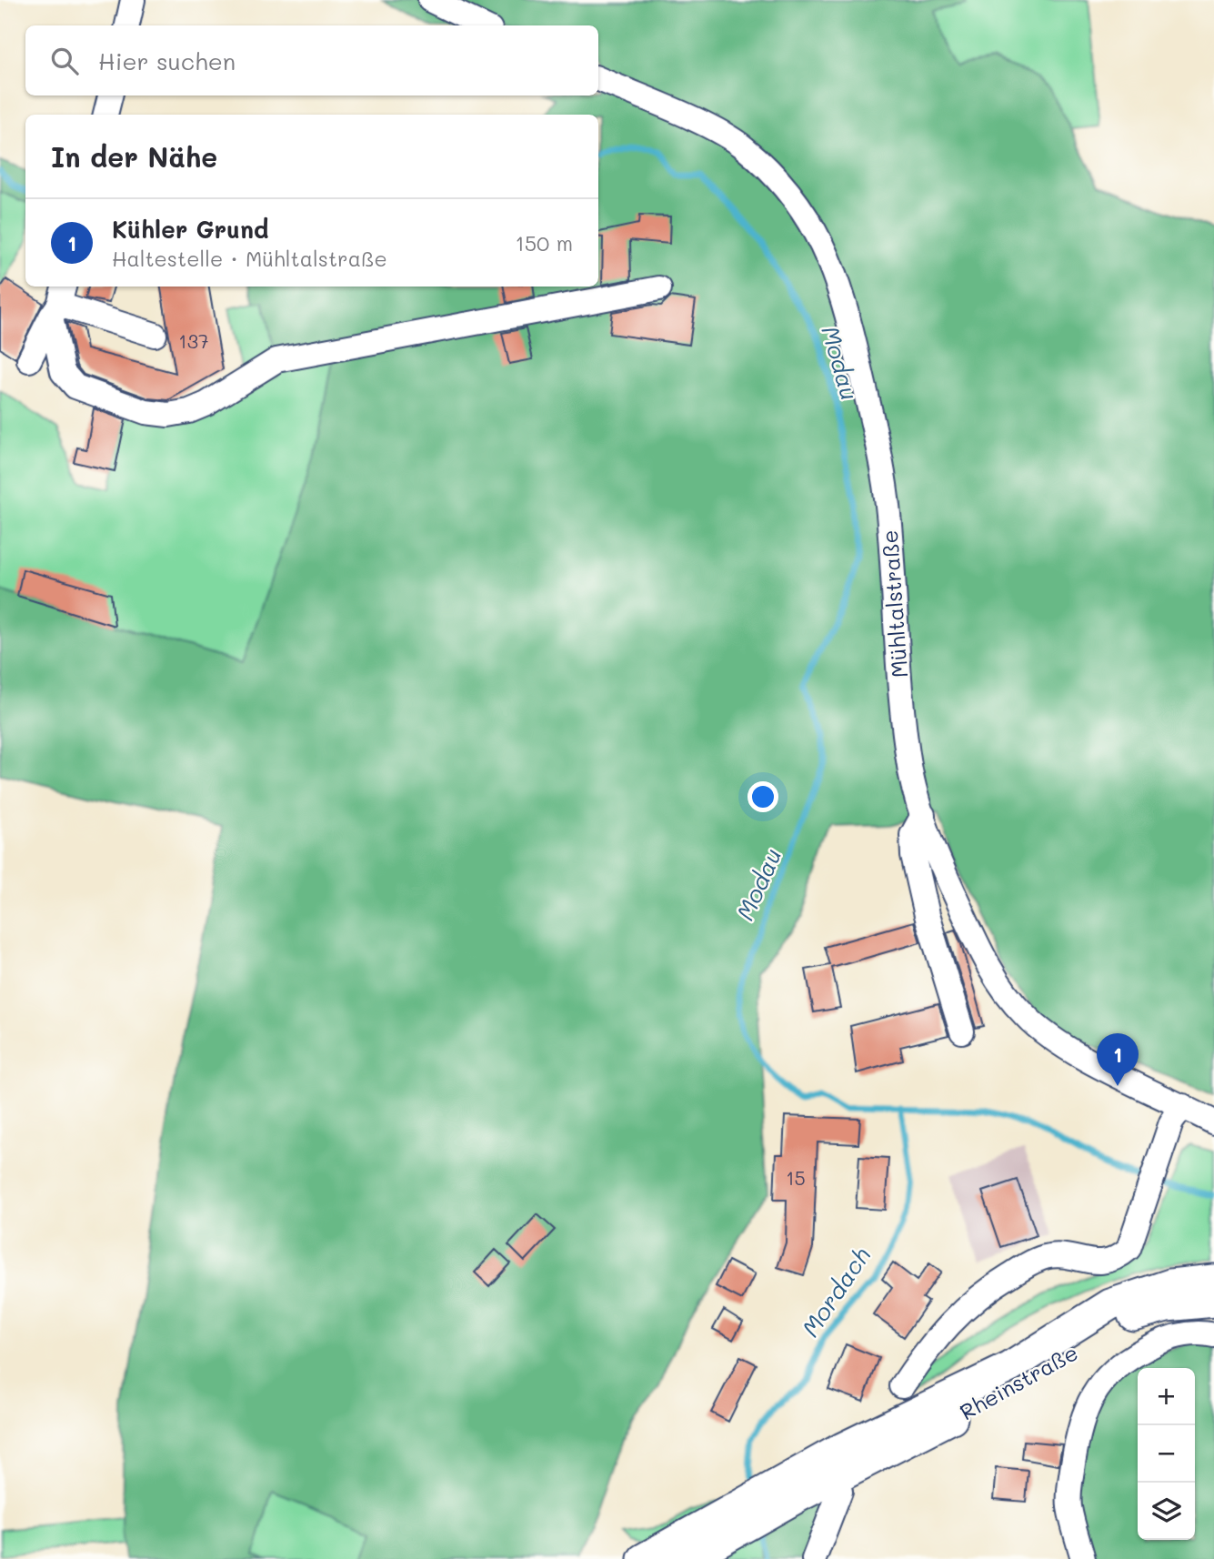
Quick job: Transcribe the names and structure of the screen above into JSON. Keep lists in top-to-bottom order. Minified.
{"streets":{"main road":["Rheinstraße"],"street":["Mühltalstraße"]},"water":["Modau","Mordach"],"house_numbers":["137","15"],"page":{"search":"Hier suchen","heading":"In der Nähe","list":[{"mark":"1","name":"Kühler Grund","note":"Haltestelle · Mühltalstraße","value":"150 m"}],"pins":"1","map_buttons":["+","−"]}}
